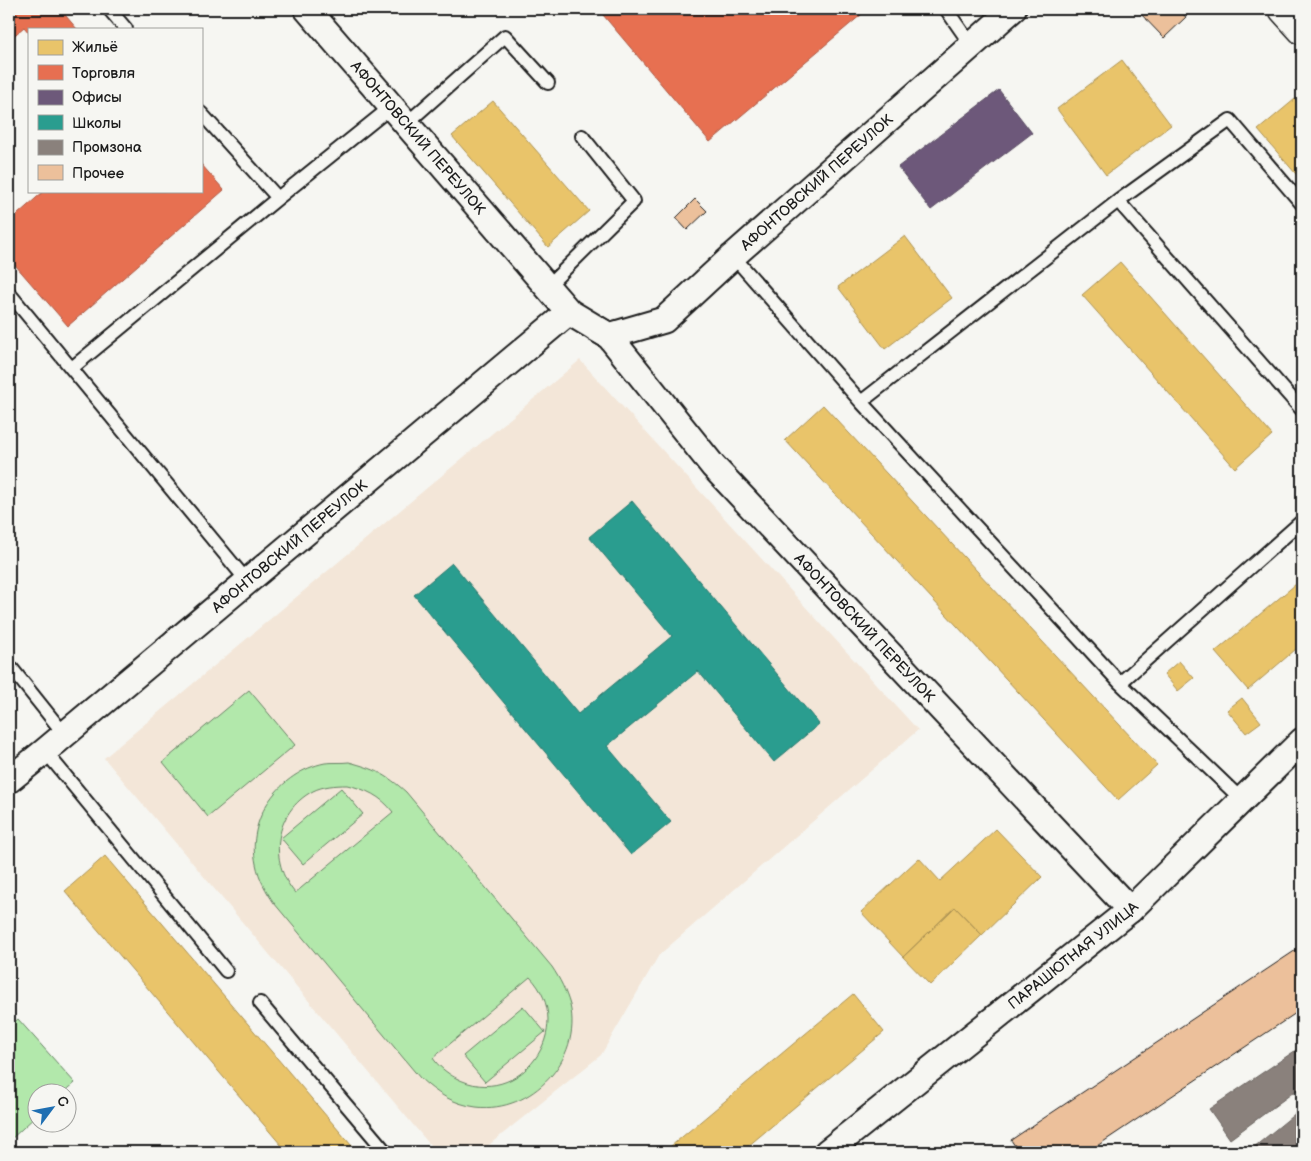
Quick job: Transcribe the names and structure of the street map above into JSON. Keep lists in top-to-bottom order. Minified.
{"streets":{"street":["АФОНТОВСКИЙ ПЕРЕУЛОК","ПАРАШЮТНАЯ УЛИЦА"]},"crossings":[["АФОНТОВСКИЙ ПЕРЕУЛОК","ПАРАШЮТНАЯ УЛИЦА"]],"legend":["Жильё","Торговля","Офисы","Школы","Промзона","Прочее"],"north":"top right"}
